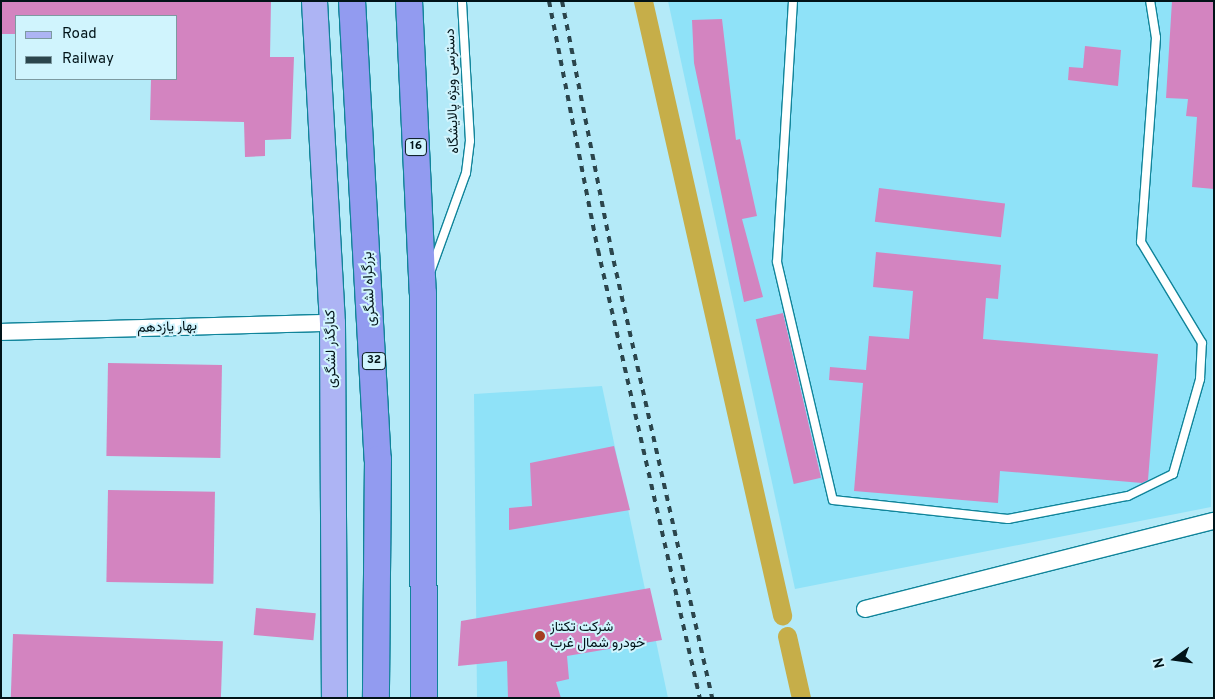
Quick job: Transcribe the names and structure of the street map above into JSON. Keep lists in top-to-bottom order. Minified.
{"streets":{"highway":["16","بزرگراه لشگری","32"],"main road":["کنارگذر لشگری"],"street":["بهار یازدهم"],"lane":["دسترسی ویژه پالایشگاه"]},"crossings":[["دسترسی ویژه پالایشگاه","16"],["بهار یازدهم","کنارگذر لشگری"]],"places":["شرکت تکتاز خودرو شمال غرب"],"legend":["Road","Railway"],"north":"left"}
